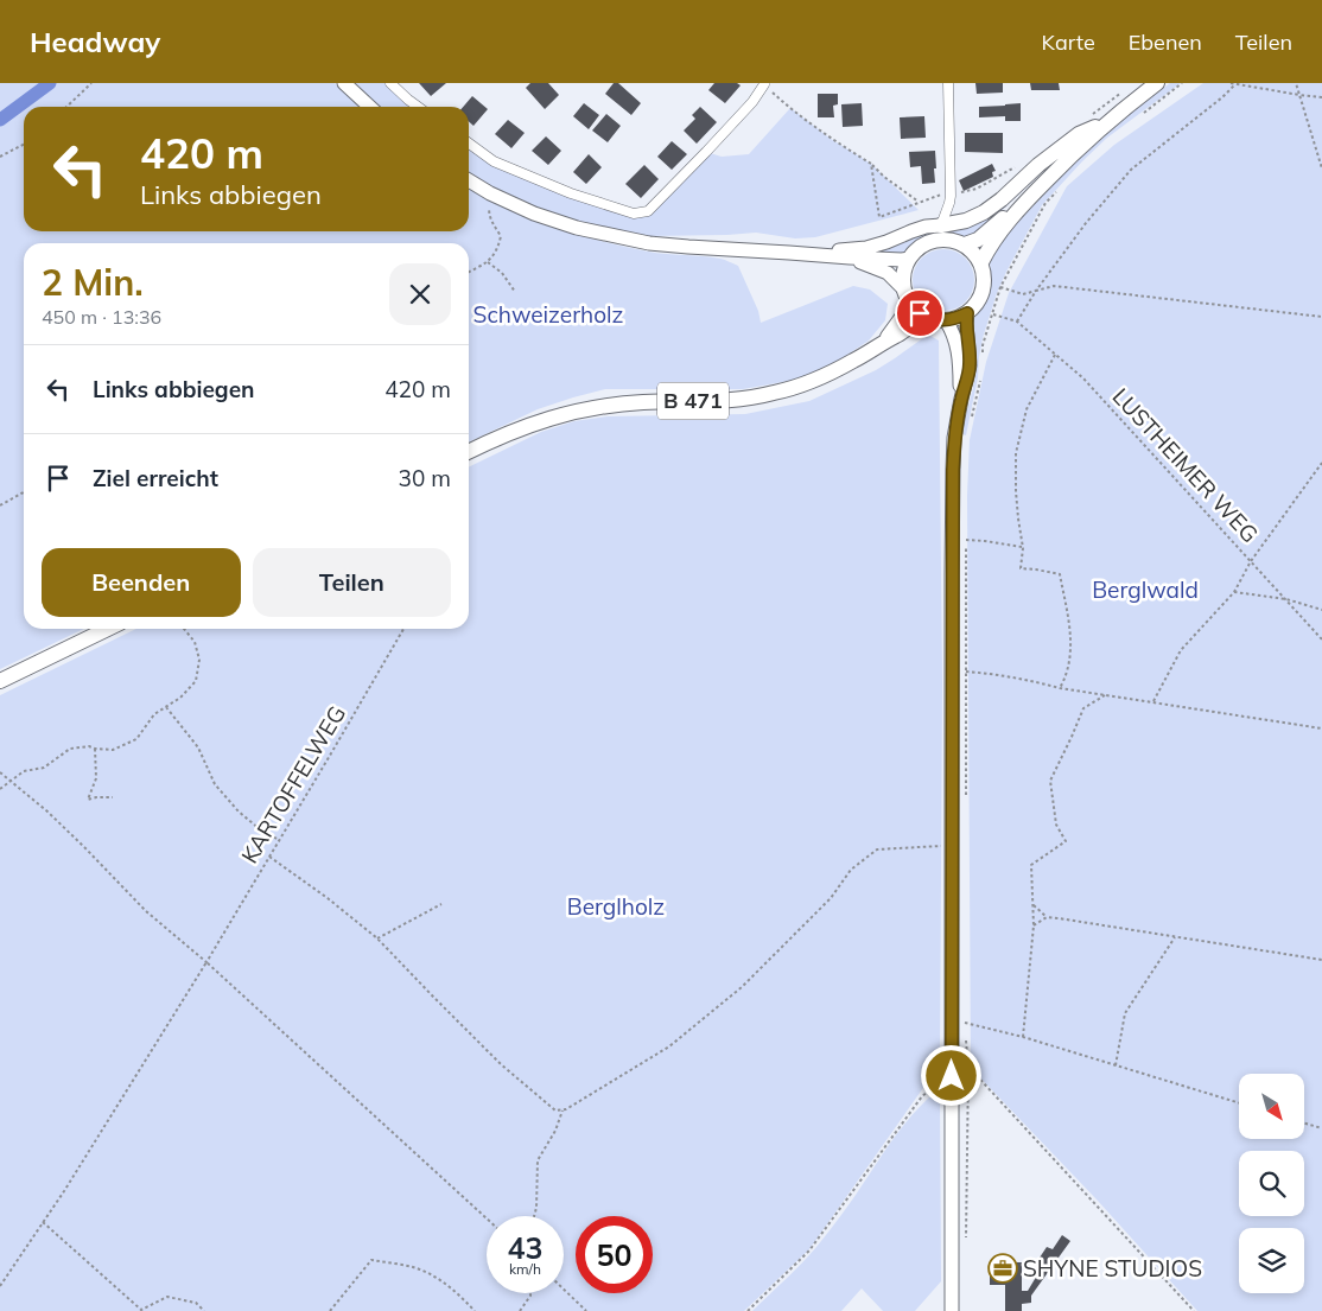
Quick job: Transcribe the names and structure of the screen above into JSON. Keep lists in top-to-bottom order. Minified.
{"streets":{"main road":["B 471"],"path":["LUSTHEIMER WEG","KARTOFFELWEG"]},"parks":["Schweizerholz","Berglwald","Berglholz"],"places":{"office":["SHYNE STUDIOS"]},"north":"bottom right","page":{"header":"Headway","nav":["Karte","Ebenen","Teilen"],"turn":["420 m","Links abbiegen"],"heading":["2 Min.","450 m · 13:36"],"list":[{"name":"Links abbiegen","value":"420 m"},{"name":"Ziel erreicht","value":"30 m"}],"buttons":["Beenden","Teilen"],"speed":"43 km/h","limit":"50"}}
